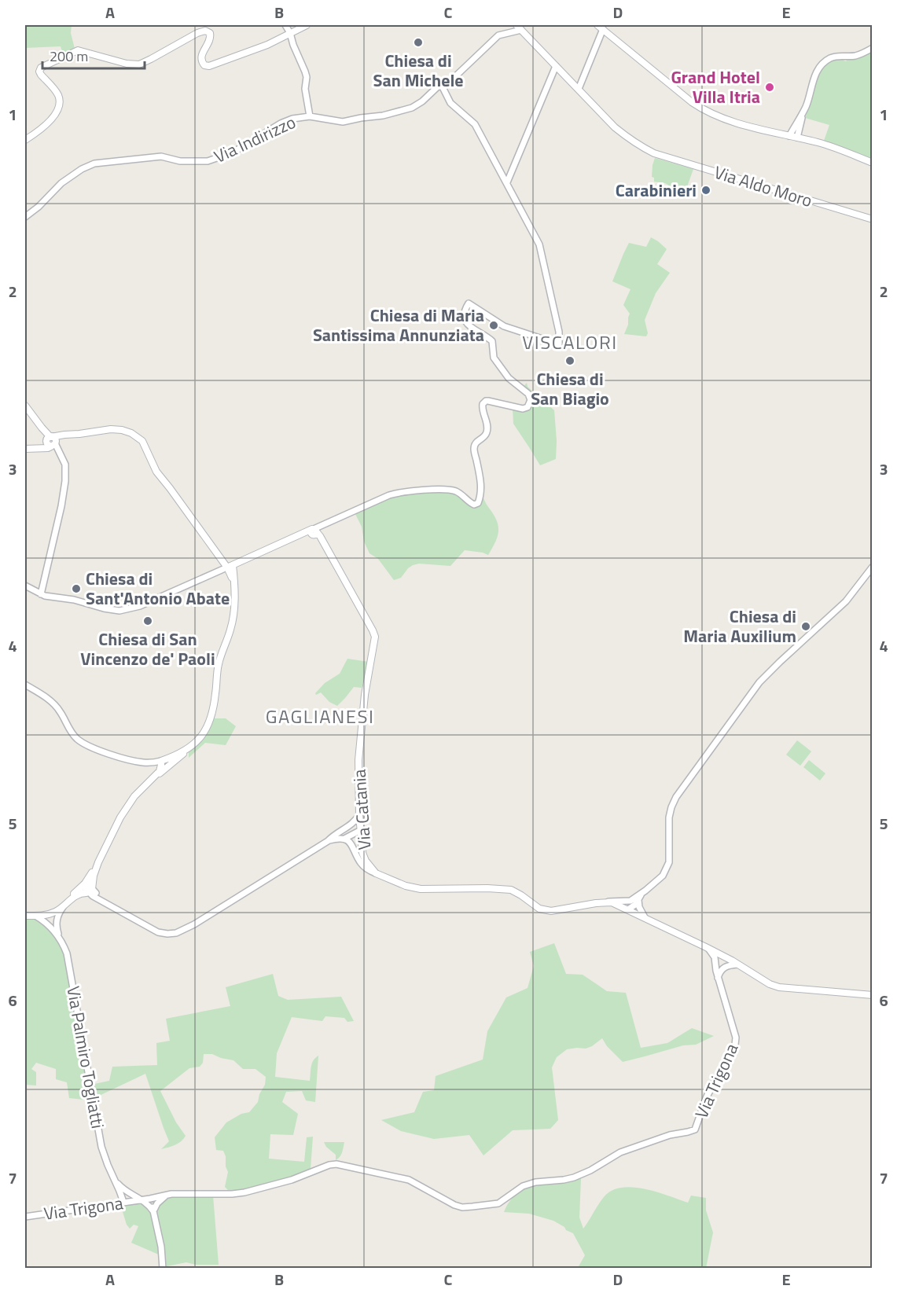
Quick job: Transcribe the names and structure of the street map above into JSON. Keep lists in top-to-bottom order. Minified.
{"streets":{"main road":["Via Aldo Moro","Via Catania"],"street":["Via Indirizzo","Via Palmiro Togliatti","Via Trigona"]},"crossings":[["Via Indirizzo","Via Aldo Moro"]],"districts":["VISCALORI","GAGLIANESI"],"places":["Chiesa di San Michele","Grand Hotel Villa Itria","Carabinieri","Chiesa di Maria Santissima Annunziata","Chiesa di San Biagio","Chiesa di Sant'Antonio Abate","Chiesa di San Vincenzo de' Paoli","Chiesa di Maria Auxilium"],"scale_bar":"200 m","grid":{"columns":["A","B","C","D","E"],"rows":["1","2","3","4","5","6","7"]}}
